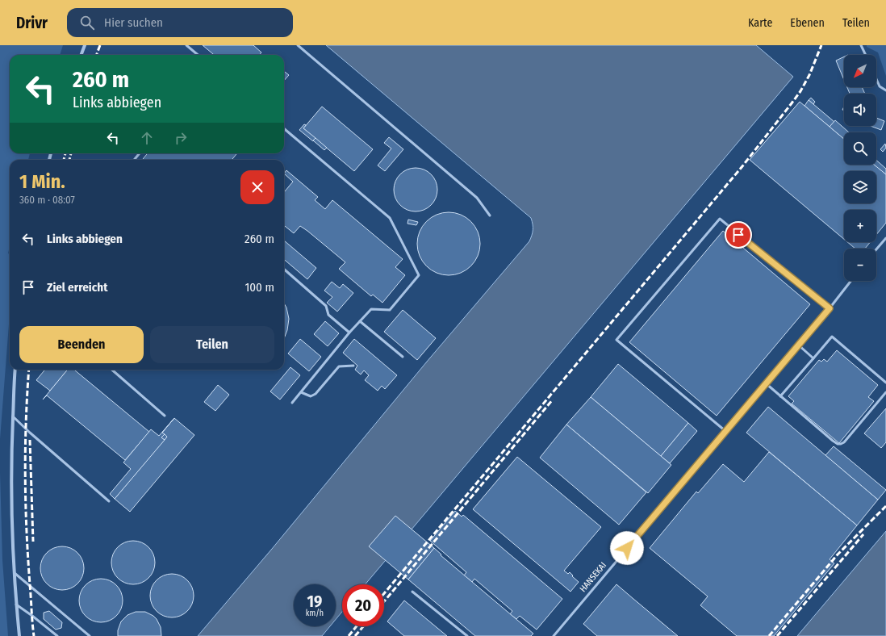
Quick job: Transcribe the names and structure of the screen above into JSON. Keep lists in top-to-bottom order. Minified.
{"streets":{"lane":["HANSEKAI"]},"north":"bottom left","page":{"header":"Drivr","search":"Hier suchen","nav":["Karte","Ebenen","Teilen"],"map_buttons":["+","−"],"turn":["260 m","Links abbiegen"],"heading":["1 Min.","360 m · 08:07"],"list":[{"name":"Links abbiegen","value":"260 m"},{"name":"Ziel erreicht","value":"100 m"}],"buttons":["Beenden","Teilen"],"speed":"19 km/h","limit":"20"}}
